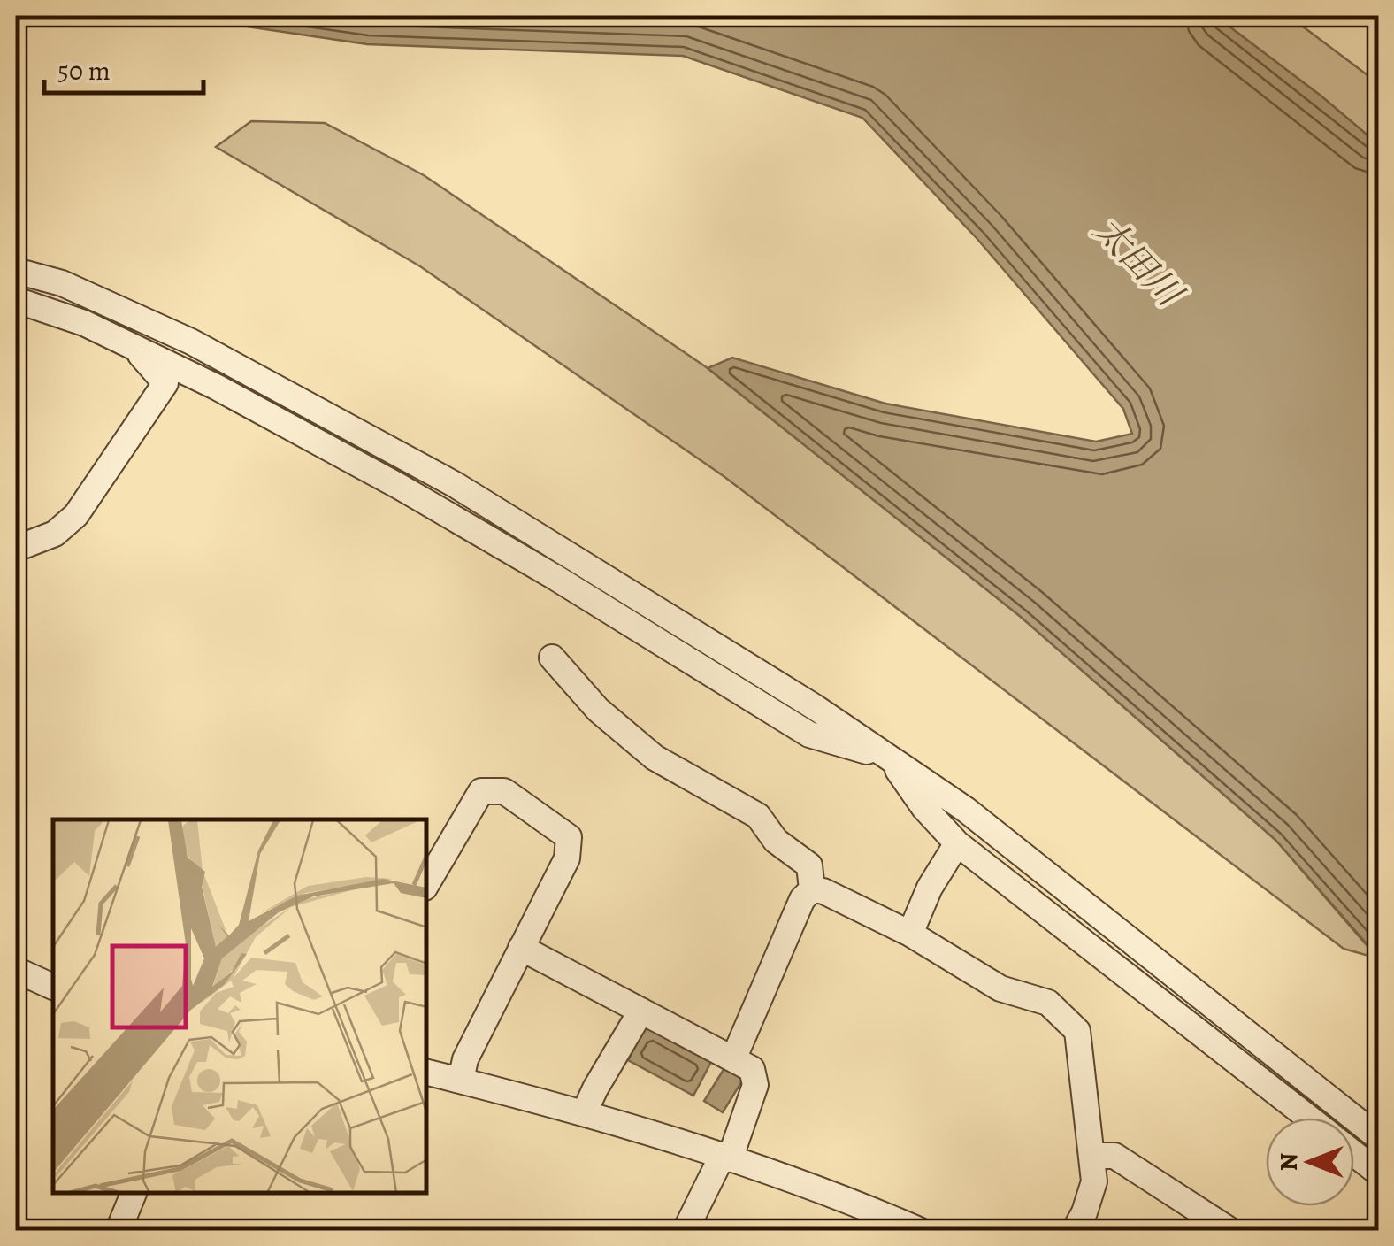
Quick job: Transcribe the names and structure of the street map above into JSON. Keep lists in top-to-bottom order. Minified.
{"water":["太田川"],"scale_bar":"50 m","north":"left"}
